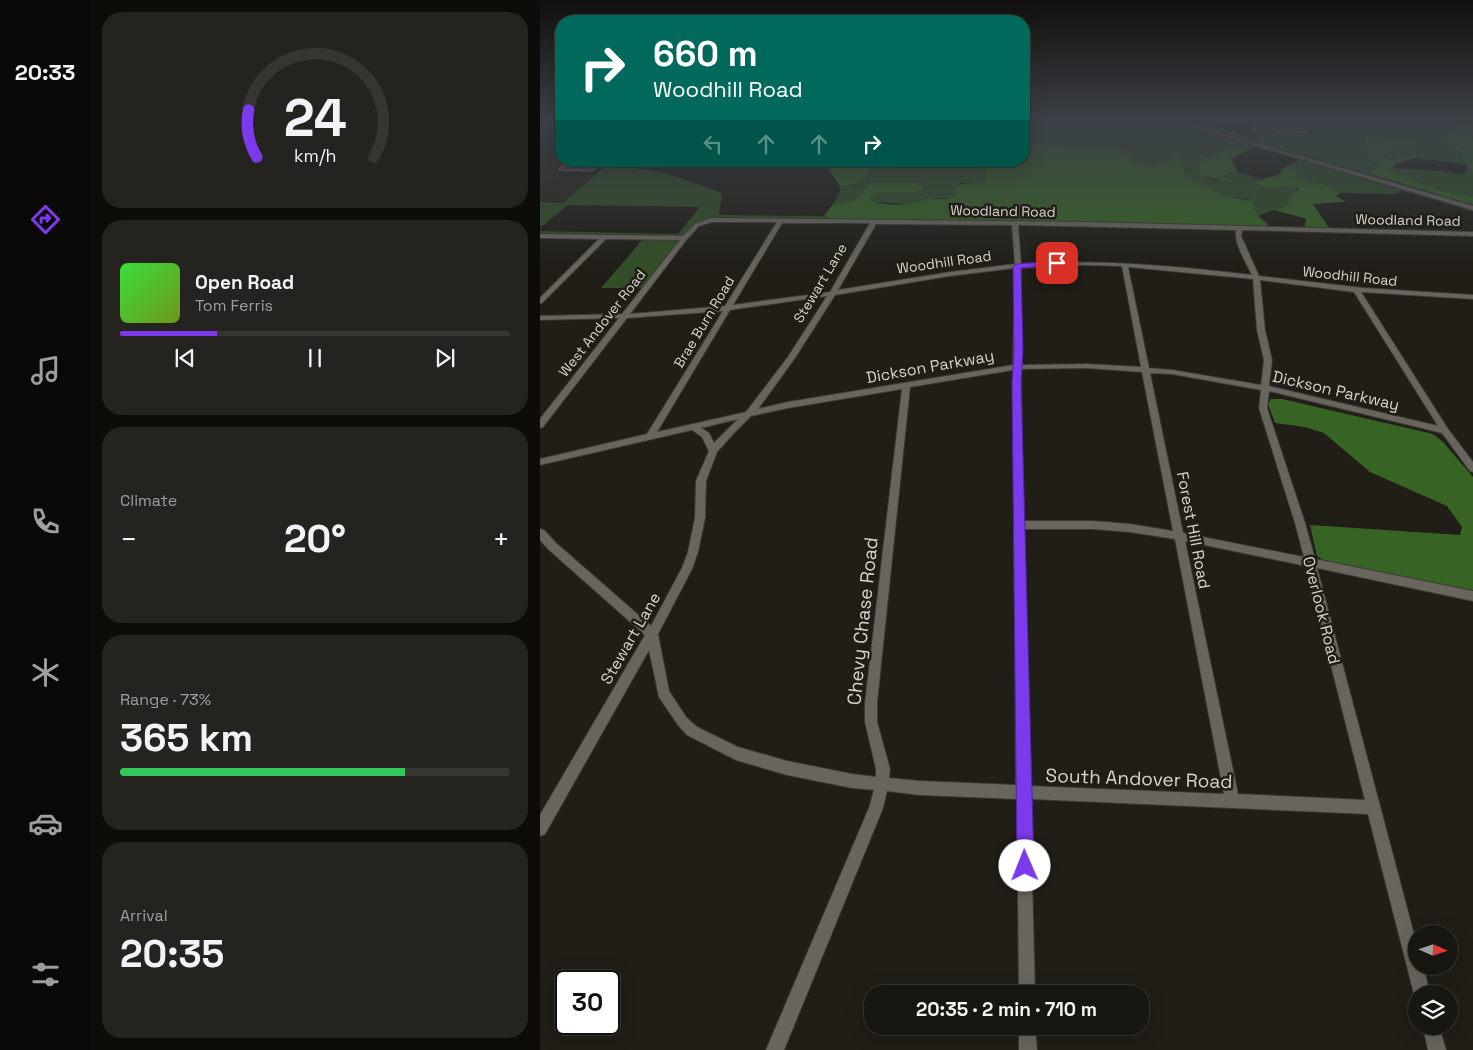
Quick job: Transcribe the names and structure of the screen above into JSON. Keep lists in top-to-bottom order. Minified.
{"streets":{"street":["Woodland Road","Woodhill Road","Stewart Lane","Brae Burn Road","West Andover Road","Dickson Parkway","Forest Hill Road","Overlook Road","Chevy Chase Road","South Andover Road"]},"crossings":[["Woodland Road","Stewart Lane"],["Woodland Road","Brae Burn Road"],["Woodland Road","West Andover Road"],["Woodland Road","Overlook Road"],["Woodhill Road","Stewart Lane"],["Woodhill Road","Brae Burn Road"],["Woodhill Road","West Andover Road"],["Woodhill Road","Forest Hill Road"],["Woodhill Road","Overlook Road"],["Stewart Lane","Dickson Parkway"],["Stewart Lane","South Andover Road"],["Brae Burn Road","Dickson Parkway"],["Dickson Parkway","Forest Hill Road"],["Dickson Parkway","Overlook Road"],["Dickson Parkway","Chevy Chase Road"],["Forest Hill Road","South Andover Road"],["Overlook Road","South Andover Road"],["Chevy Chase Road","South Andover Road"]],"north":"right","page":{"tabs":"20:33","turn":["660 m","Woodhill Road"],"song":["Open Road","Tom Ferris"],"tile":["Climate",["Range · 73%","365 km"],["Arrival","20:35"]],"heat":["−","20°","+"],"limit":"30","trip":"20:35 · 2 min · 710 m","gauge":["24","km/h"]}}
